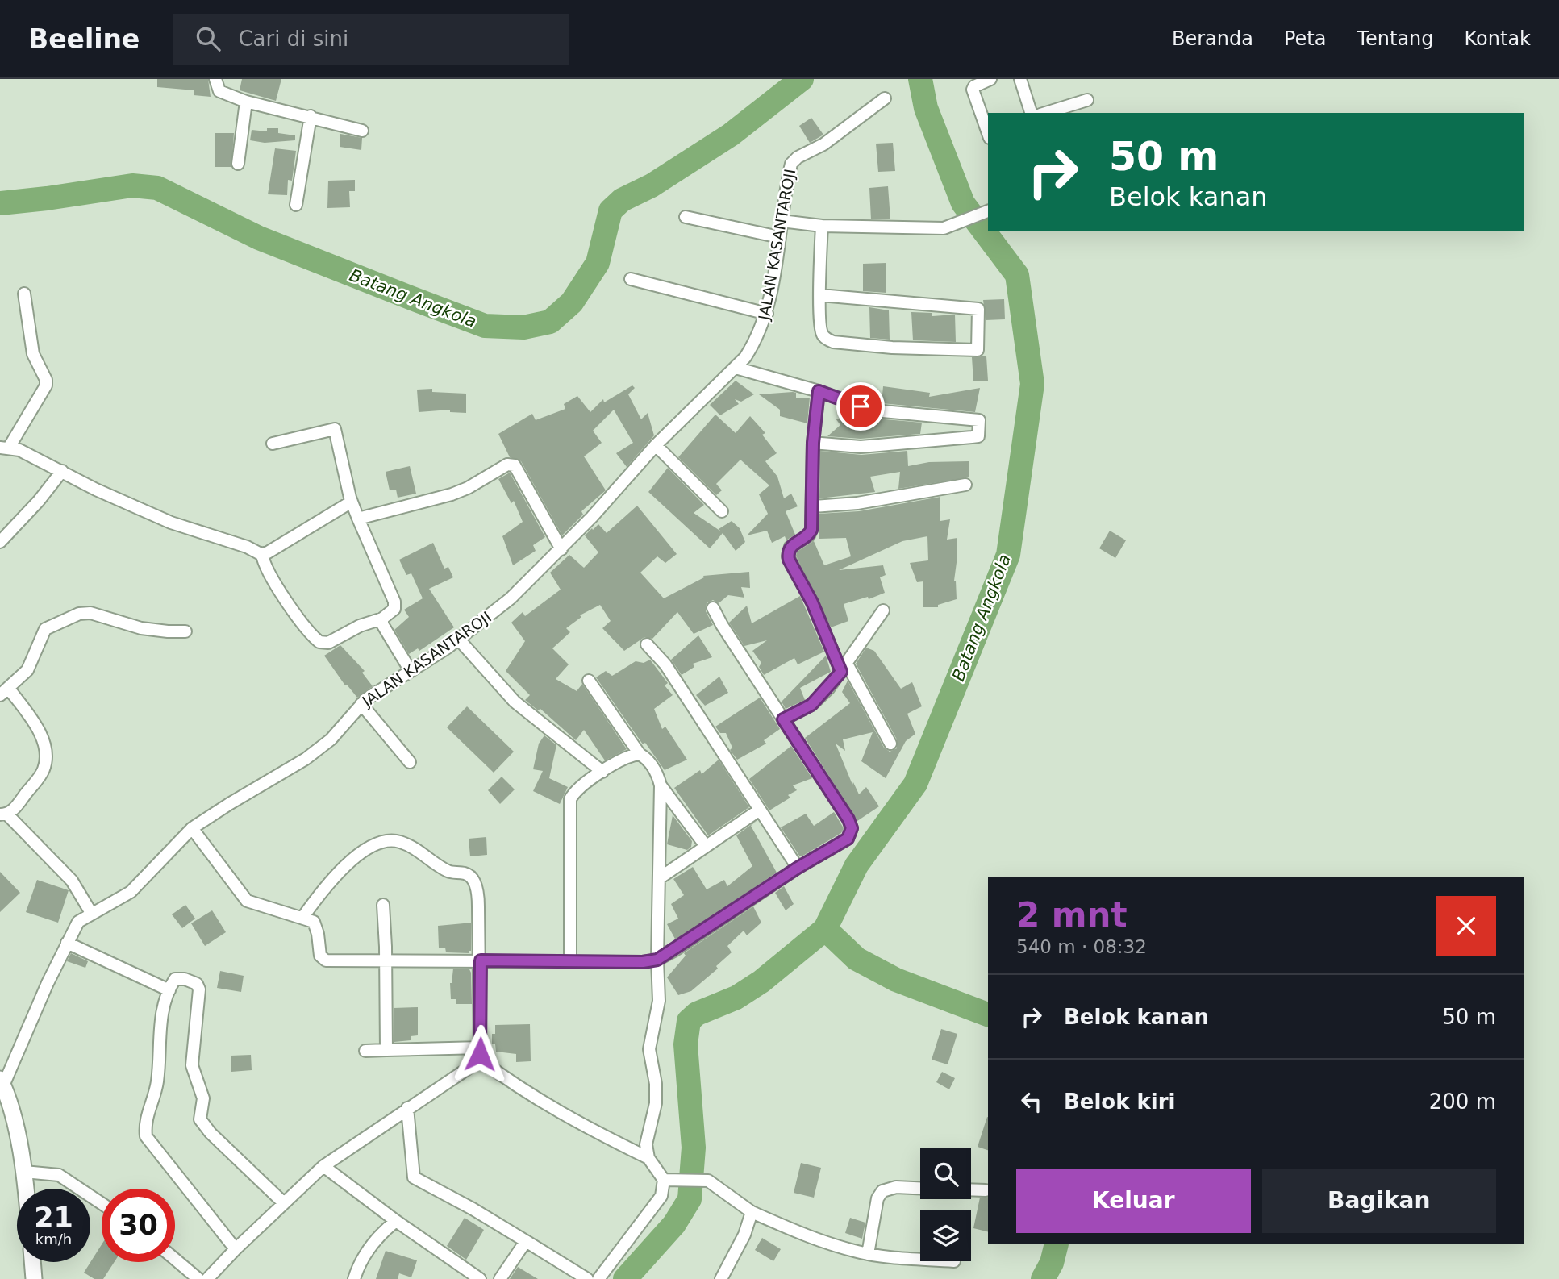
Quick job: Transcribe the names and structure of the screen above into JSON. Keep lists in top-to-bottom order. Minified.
{"streets":{"street":["JALAN KASANTAROJI"]},"water":["Batang Angkola"],"page":{"header":"Beeline","search":"Cari di sini","nav":["Beranda","Peta","Tentang","Kontak"],"turn":["50 m","Belok kanan"],"heading":["2 mnt","540 m · 08:32"],"list":[{"name":"Belok kanan","value":"50 m"},{"name":"Belok kiri","value":"200 m"}],"buttons":["Keluar","Bagikan"],"speed":"21 km/h","limit":"30"}}
